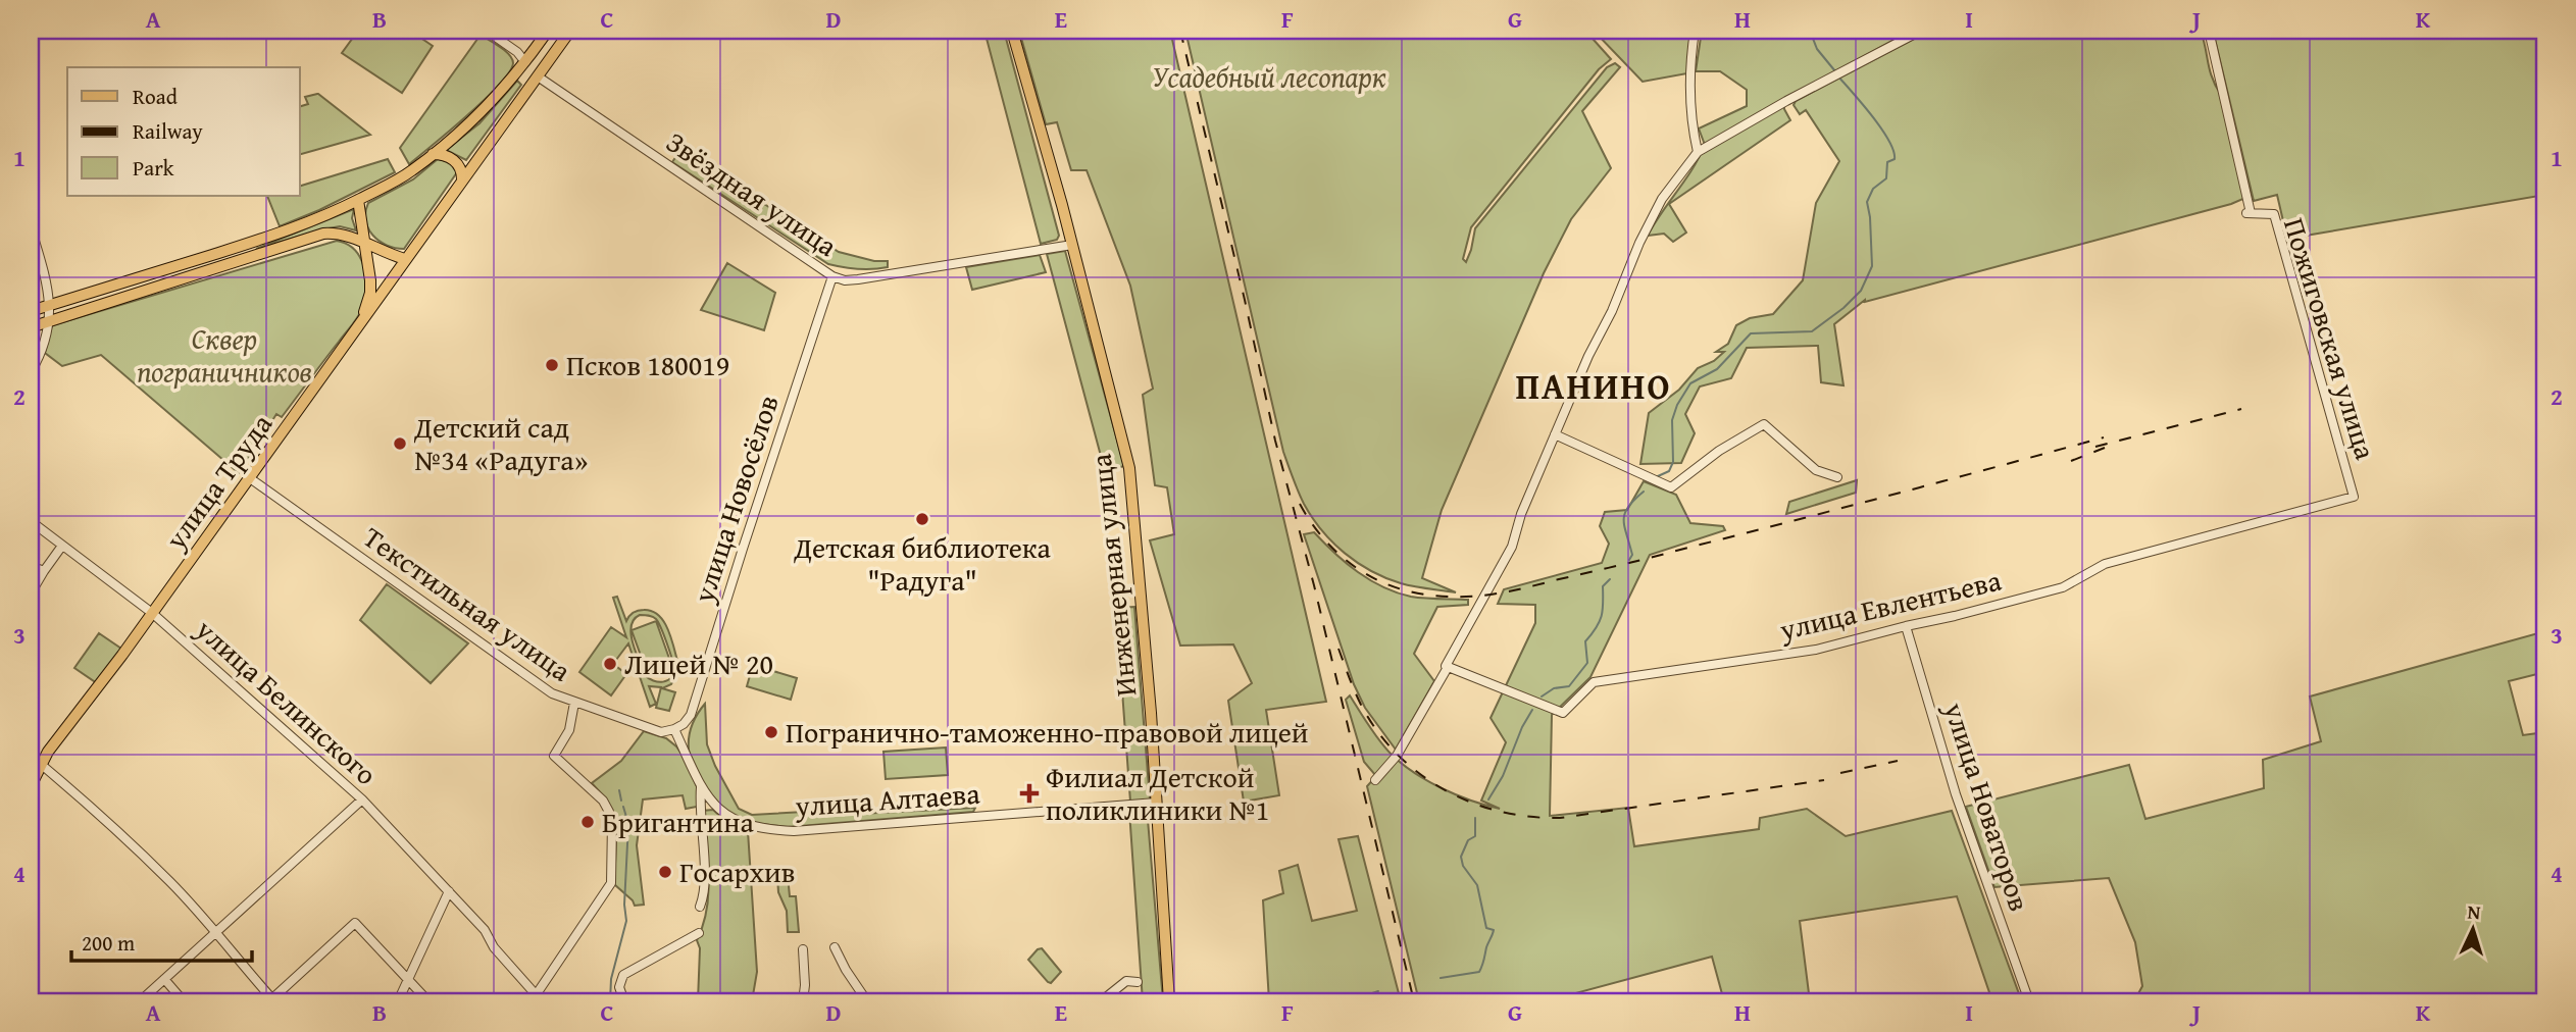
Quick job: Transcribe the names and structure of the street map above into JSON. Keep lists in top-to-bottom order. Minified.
{"streets":{"main road":["Звёздная улица","улица Труда","Инженерная улица"],"street":["Пожиговская улица","улица Новосёлов","Текстильная улица","улица Евлентьева","улица Белинского","улица Алтаева","улица Новаторов"]},"crossings":[["Звёздная улица","улица Труда"],["Звёздная улица","улица Новосёлов"],["Звёздная улица","Инженерная улица"],["Пожиговская улица","улица Евлентьева"],["улица Труда","Текстильная улица"],["улица Труда","улица Белинского"],["улица Новосёлов","Текстильная улица"],["улица Новосёлов","улица Алтаева"],["Инженерная улица","улица Алтаева"],["Текстильная улица","улица Алтаева"],["улица Евлентьева","улица Новаторов"]],"districts":["ПАНИНО"],"parks":["Усадебный лесопарк","Сквер пограничников"],"places":{"other":["Псков 180019","Детский сад №34 «Радуга»","Детская библиотека \"Радуга\"","Лицей № 20","Погранично-таможенно-правовой лицей","Бригантина","Госархив"],"health":["Филиал Детской поликлиники №1"]},"legend":["Road","Railway","Park"],"scale_bar":"200 m","north":"top","grid":{"columns":["A","B","C","D","E","F","G","H","I","J","K"],"rows":["1","2","3","4"]}}
